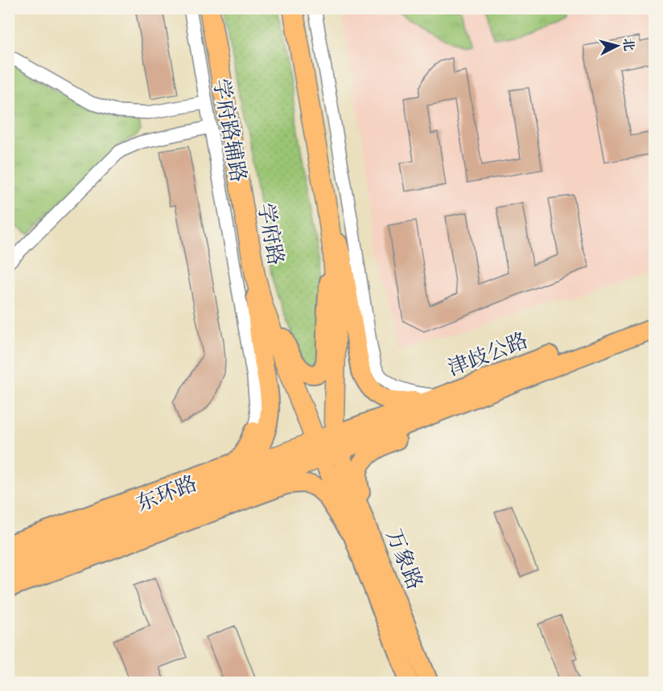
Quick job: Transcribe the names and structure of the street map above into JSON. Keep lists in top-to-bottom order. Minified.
{"streets":{"highway":["学府路","东环路"],"main road":["津歧公路","万象路"],"street":["学府路辅路"]},"crossings":[["学府路","津歧公路"],["学府路","东环路"],["学府路","万象路"],["津歧公路","东环路"],["津歧公路","万象路"],["东环路","万象路"]],"north":"right"}
